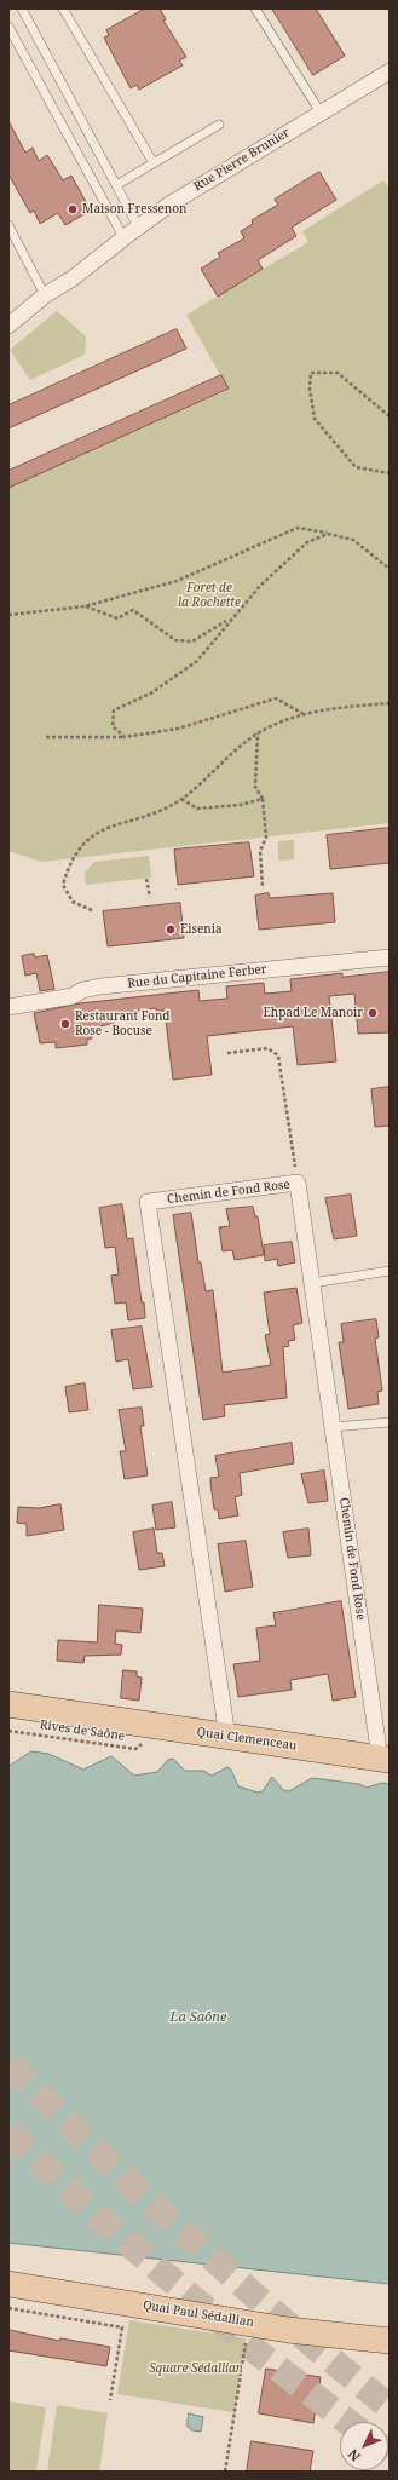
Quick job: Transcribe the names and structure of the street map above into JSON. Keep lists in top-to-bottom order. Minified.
{"streets":{"main road":["Quai Clemenceau","Quai Paul Sédallian"],"street":["Rue Pierre Brunier","Rue du Capitaine Ferber","Chemin de Fond Rose"],"path":["Rives de Saône"]},"crossings":[["Chemin de Fond Rose","Quai Clemenceau"]],"water":["La Saône"],"parks":["Foret de la Rochette","Square Sédallian"],"places":["Maison Fressenon","Eisenia","Ehpad Le Manoir","Restaurant Fond Rose - Bocuse"],"north":"bottom left"}
